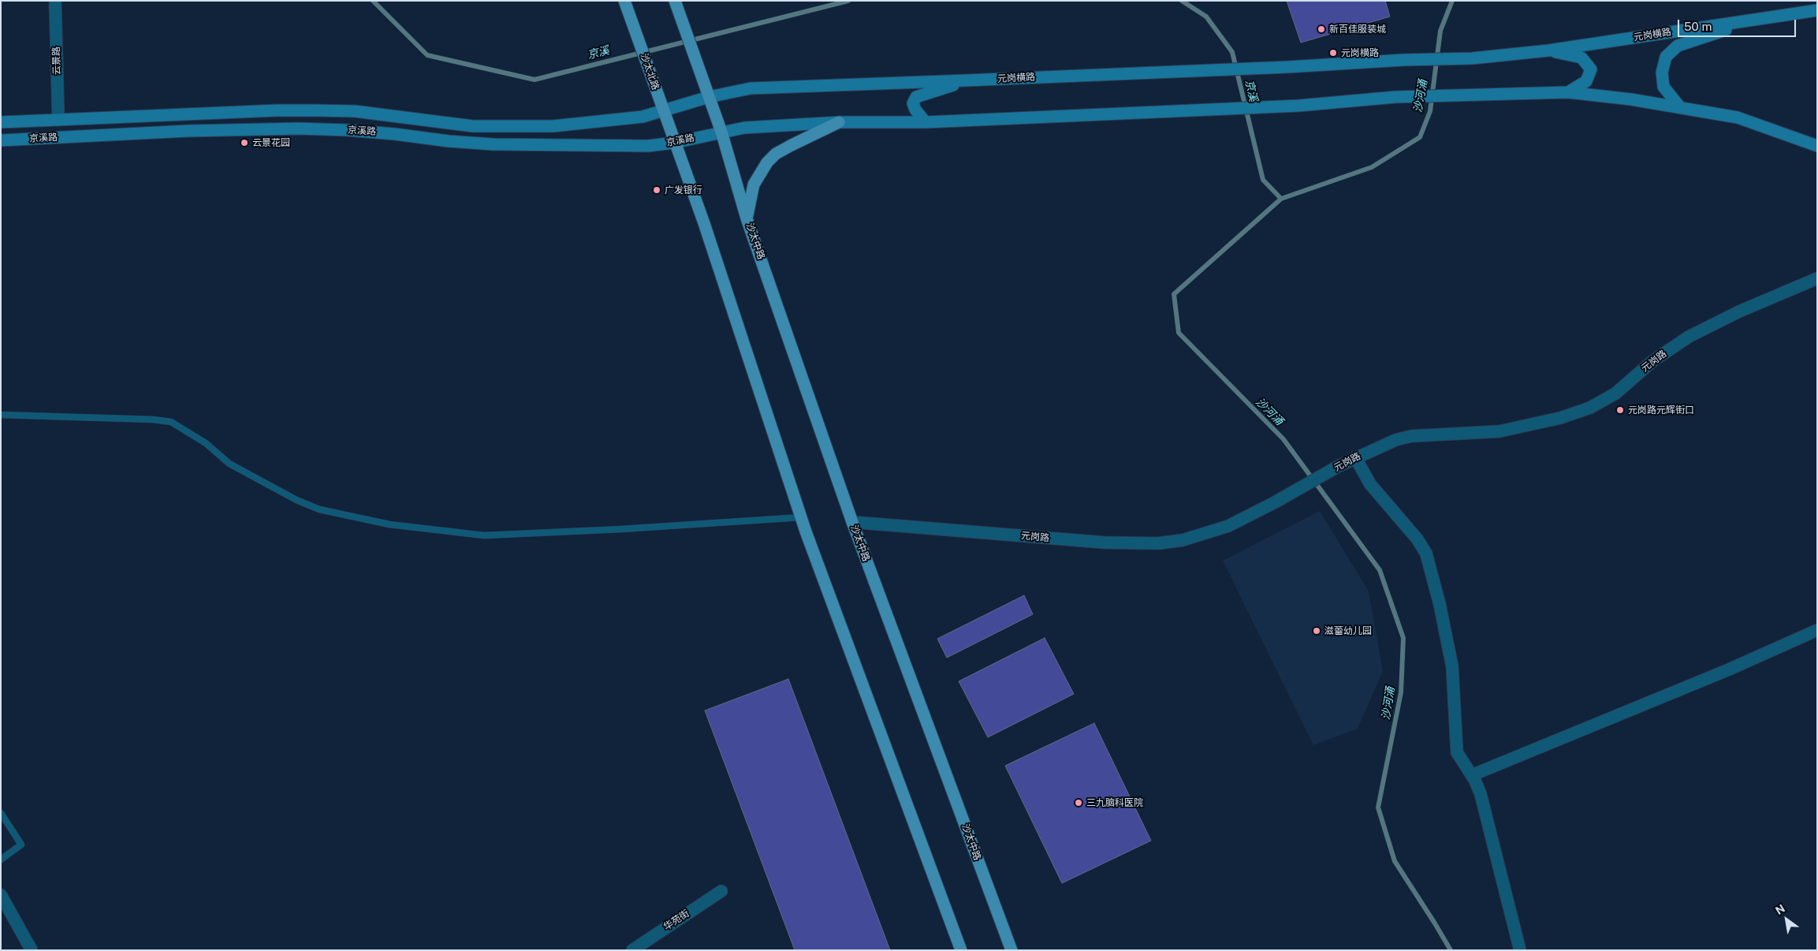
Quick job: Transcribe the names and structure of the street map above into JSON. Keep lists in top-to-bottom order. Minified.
{"streets":{"main road":["元岗横路","沙太北路","京溪路","沙太中路"],"street":["云景路","元岗路","华苑街"]},"crossings":[["元岗横路","京溪路"],["云景路","京溪路"],["沙太北路","京溪路"],["京溪路","沙太中路"],["沙太中路","元岗路"]],"water":["京溪","沙河涌"],"places":["新百佳服装城","元岗横路","云景花园","广发银行","元岗路元辉街口","滋蕾幼儿园","三九脑科医院"],"scale_bar":"50 m","north":"top left"}
